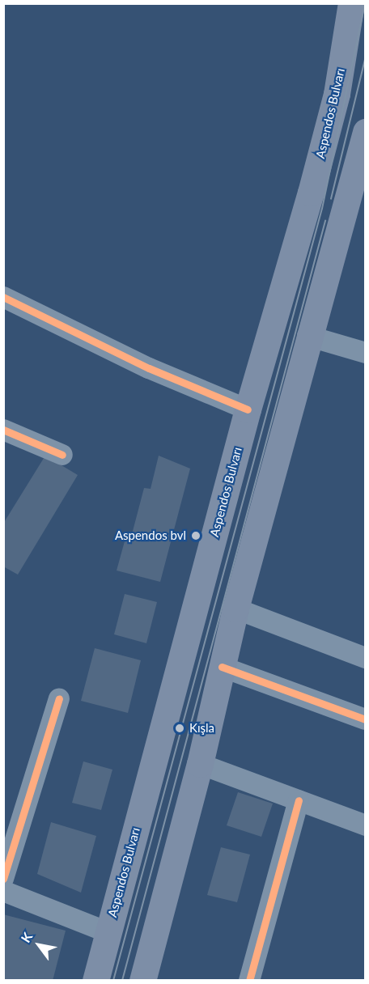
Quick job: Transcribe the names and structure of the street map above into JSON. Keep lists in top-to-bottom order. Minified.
{"streets":{"main road":["Aspendos Bulvarı"]},"places":["Aspendos bvl","Kışla"],"north":"top left"}
